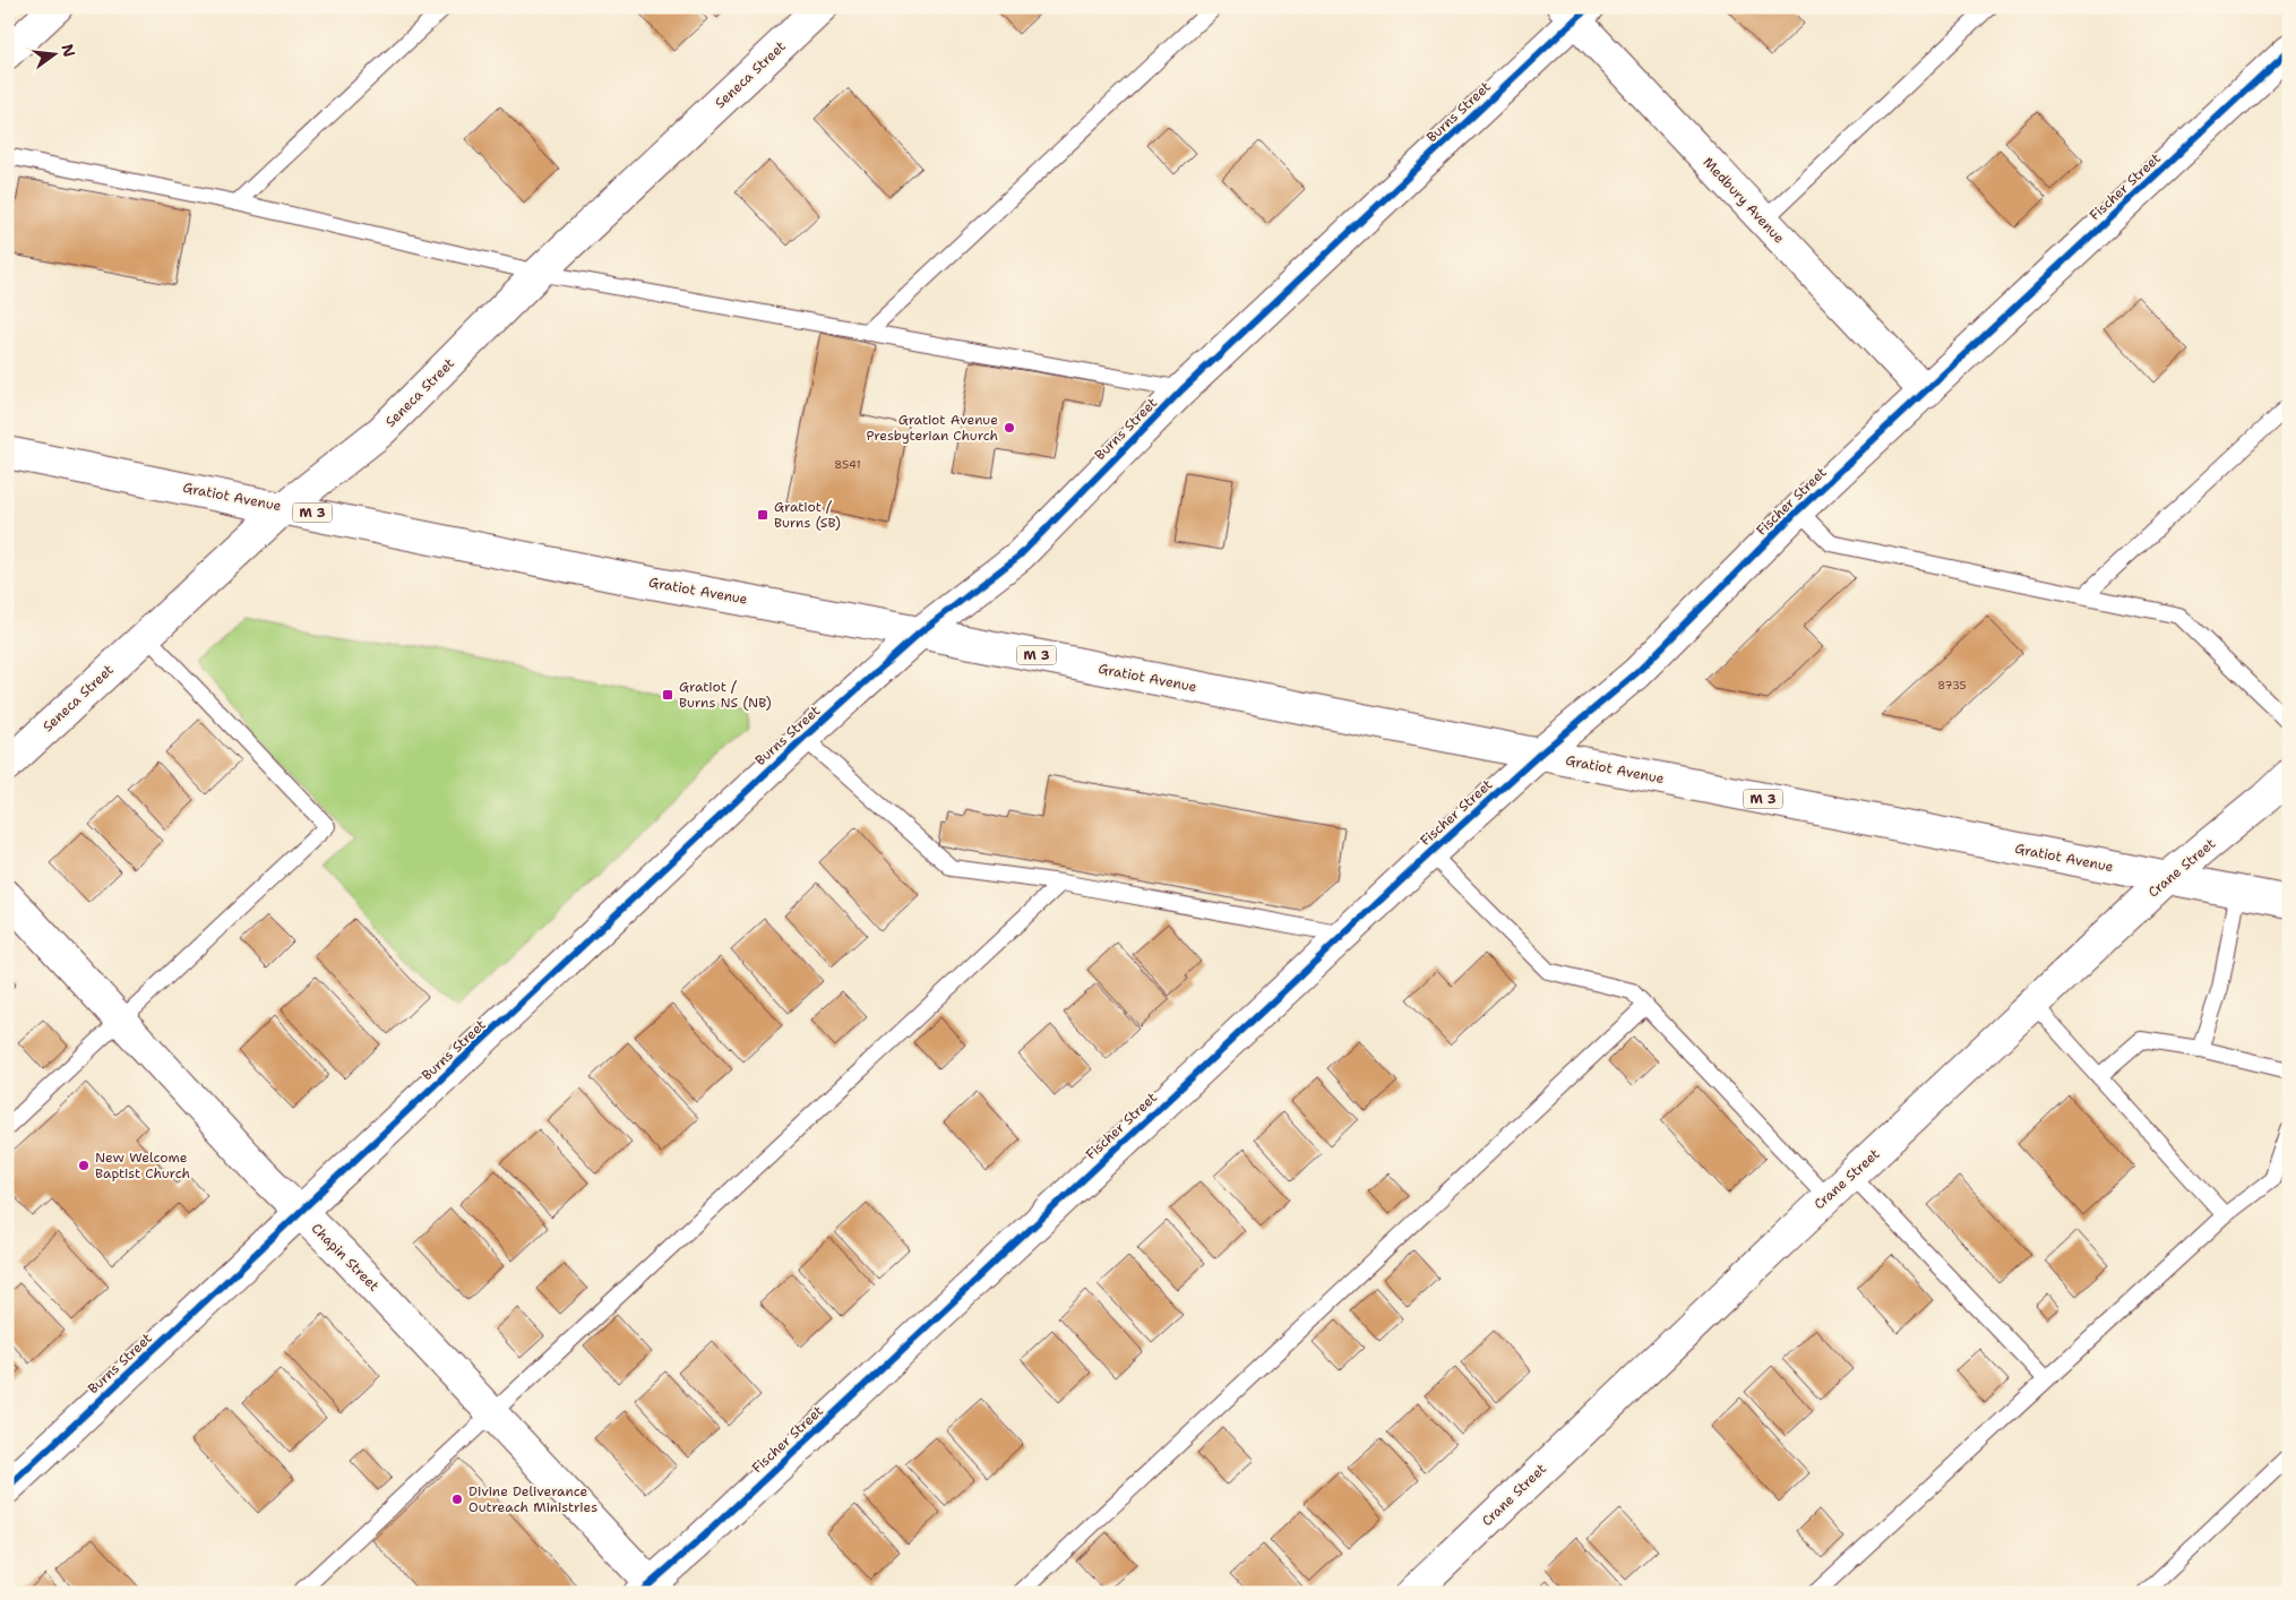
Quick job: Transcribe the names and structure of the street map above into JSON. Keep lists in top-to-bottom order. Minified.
{"streets":{"street":["Seneca Street","Burns Street","Fischer Street","Medbury Avenue","Gratiot Avenue","M 3","Crane Street","Chapin Street"]},"crossings":[["Seneca Street","Gratiot Avenue"],["Burns Street","Medbury Avenue"],["Burns Street","Gratiot Avenue"],["Burns Street","Chapin Street"],["Fischer Street","Medbury Avenue"],["Fischer Street","Gratiot Avenue"],["Fischer Street","Chapin Street"],["Gratiot Avenue","Crane Street"]],"places":{"other":["Gratiot Avenue Presbyterian Church","New Welcome Baptist Church","Divine Deliverance Outreach Ministries"],"transit":["Gratiot / Burns (SB)","Gratiot / Burns NS (NB)"]},"house_numbers":["8541","8735"],"north":"right"}
